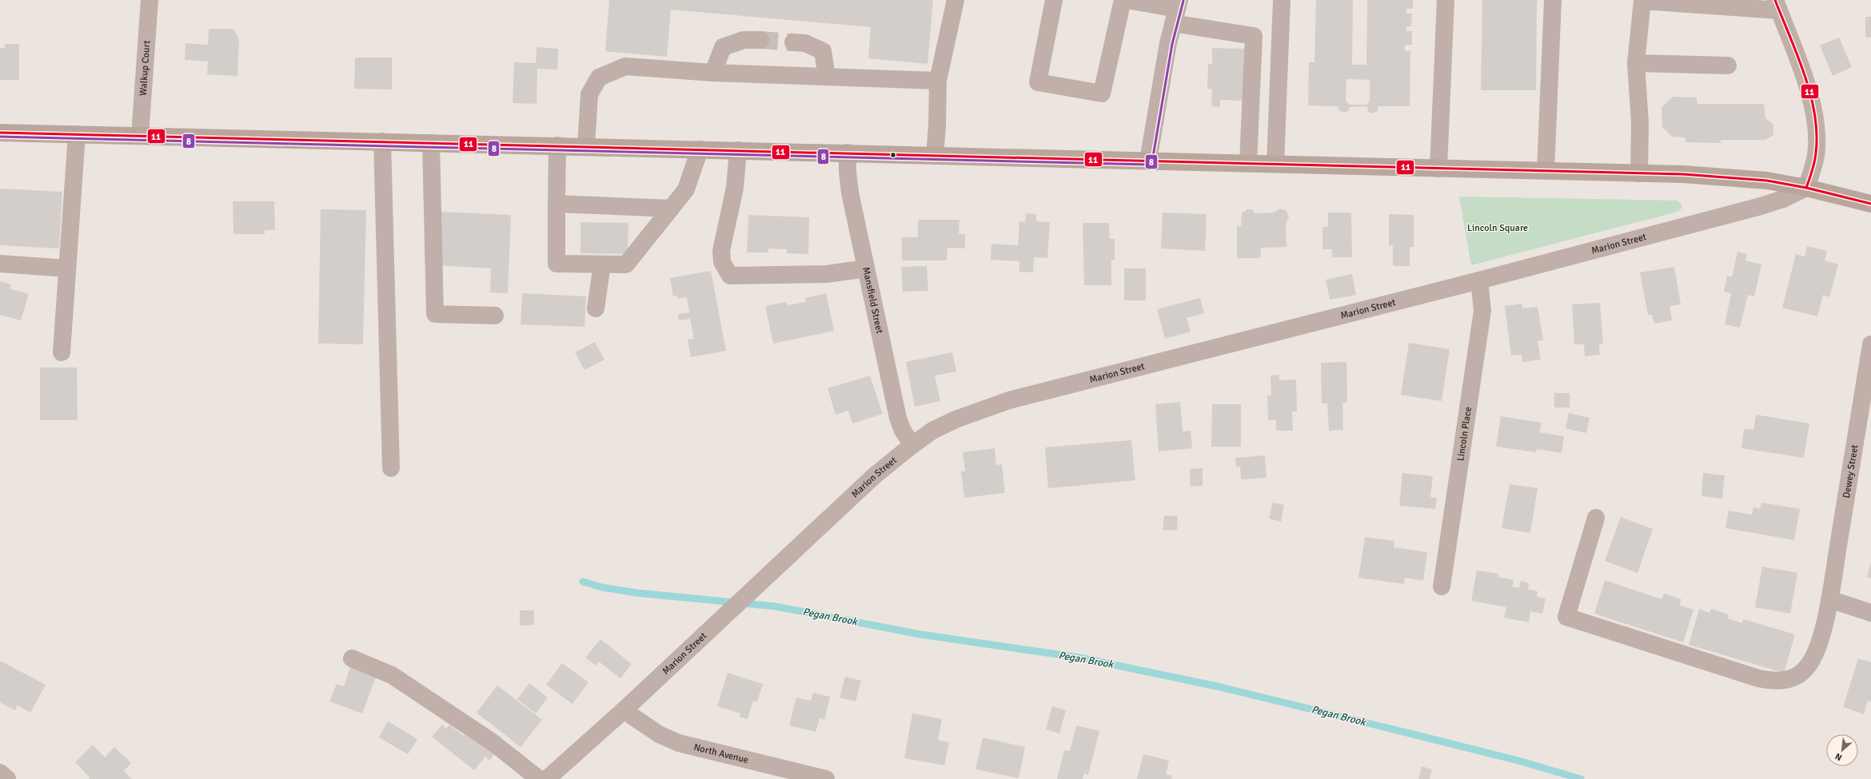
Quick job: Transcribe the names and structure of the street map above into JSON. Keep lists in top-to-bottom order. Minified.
{"streets":{"street":["Walkup Court","Marion Street","Mansfield Street","Lincoln Place","Dewey Street","North Avenue"]},"crossings":[["Marion Street","Mansfield Street"],["Marion Street","Lincoln Place"],["Marion Street","North Avenue"]],"water":["Pegan Brook"],"parks":["Lincoln Square"],"lines":["transit line 11","transit line 8"],"north":"bottom left"}
